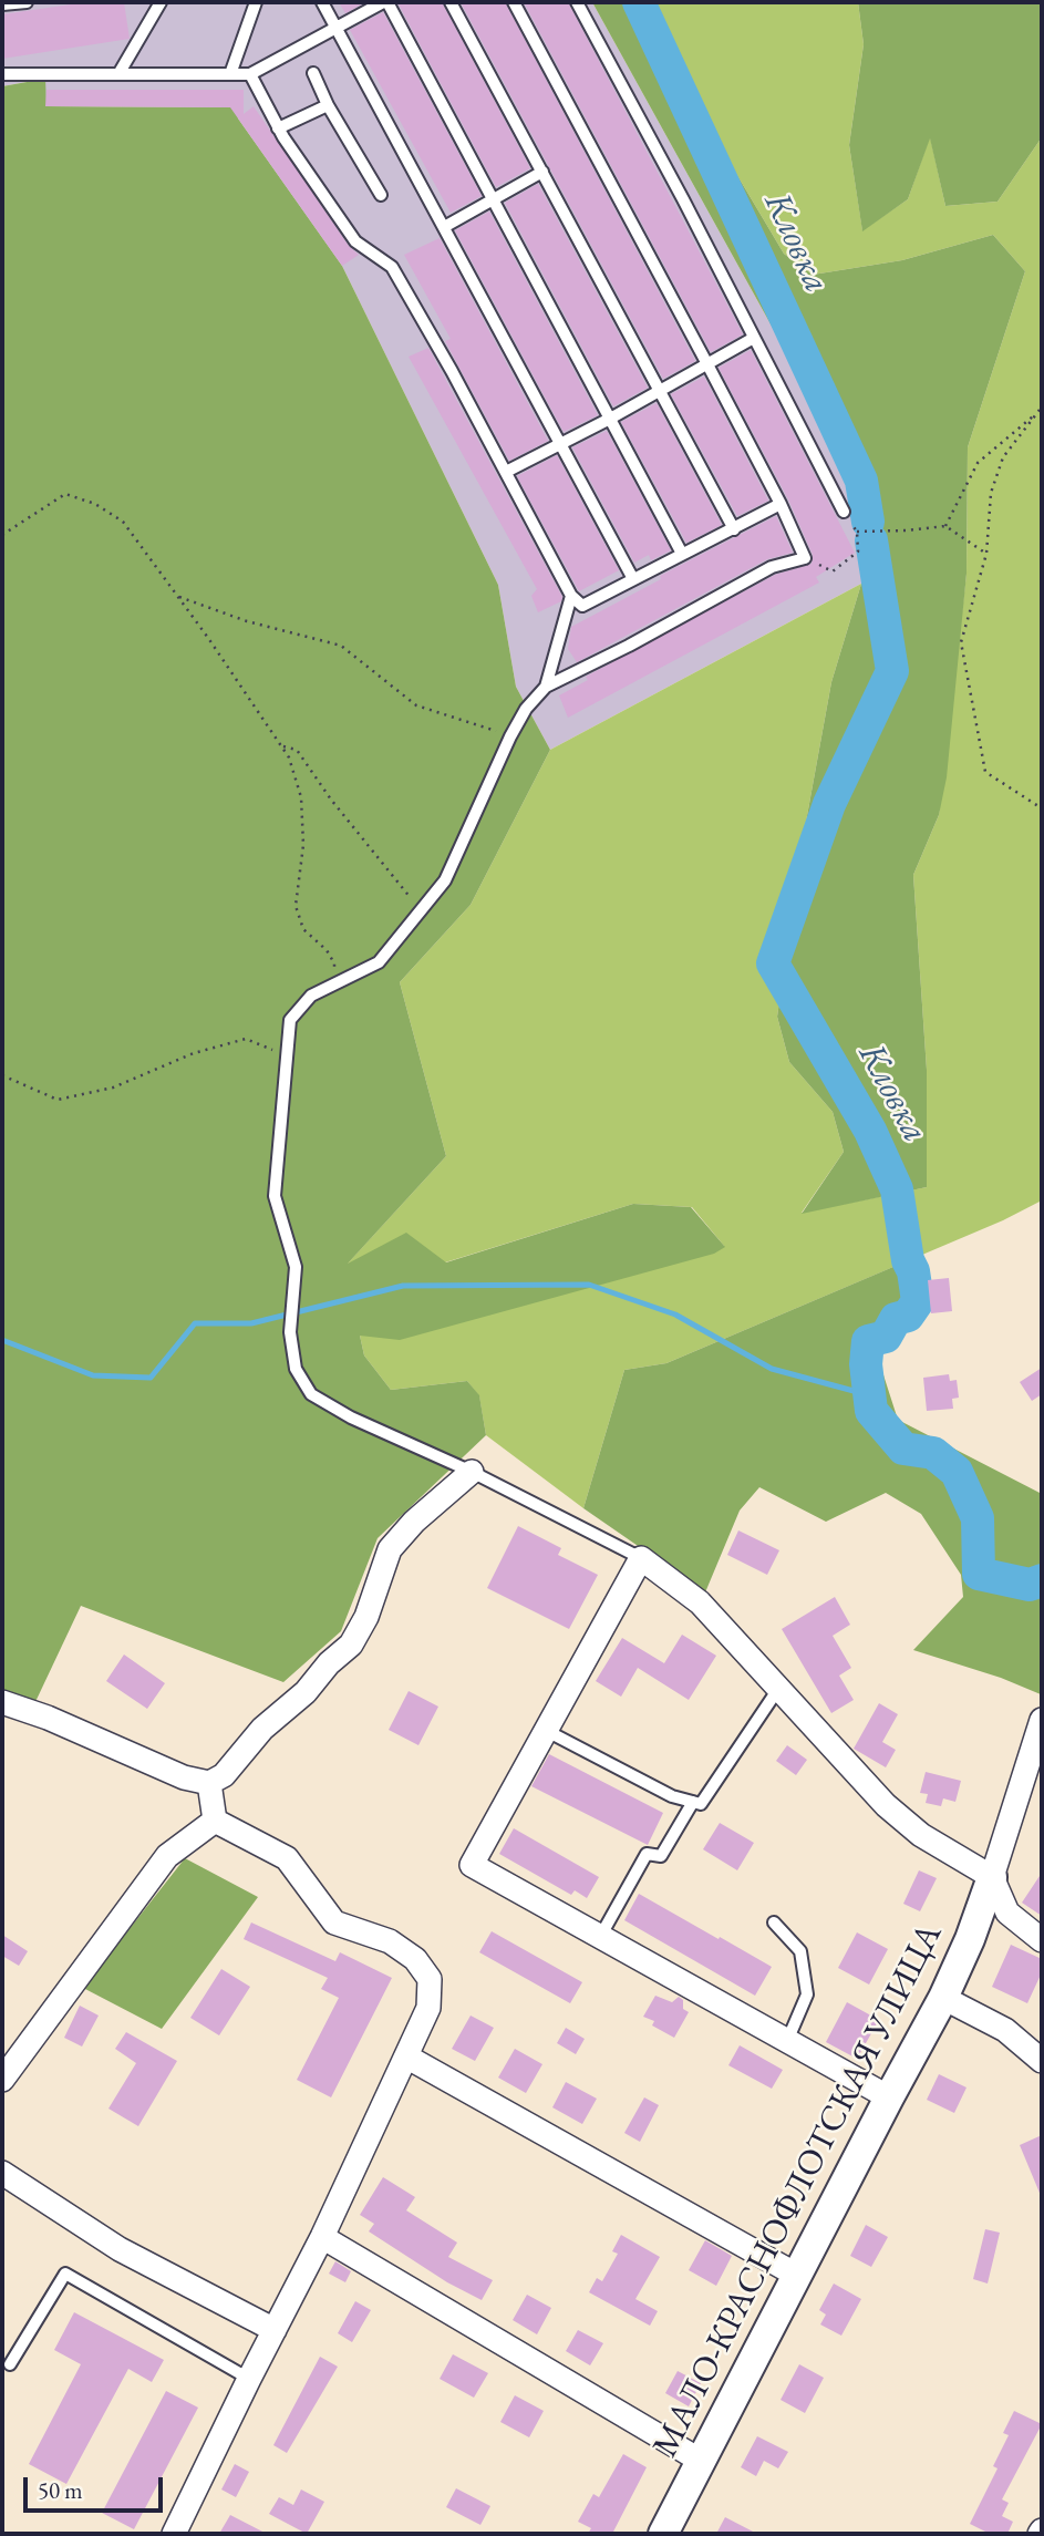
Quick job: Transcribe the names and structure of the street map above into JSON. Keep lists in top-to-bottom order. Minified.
{"streets":{"street":["МАЛО-КРАСНОФЛОТСКАЯ УЛИЦА"]},"water":["Кловка"],"scale_bar":"50 m"}
